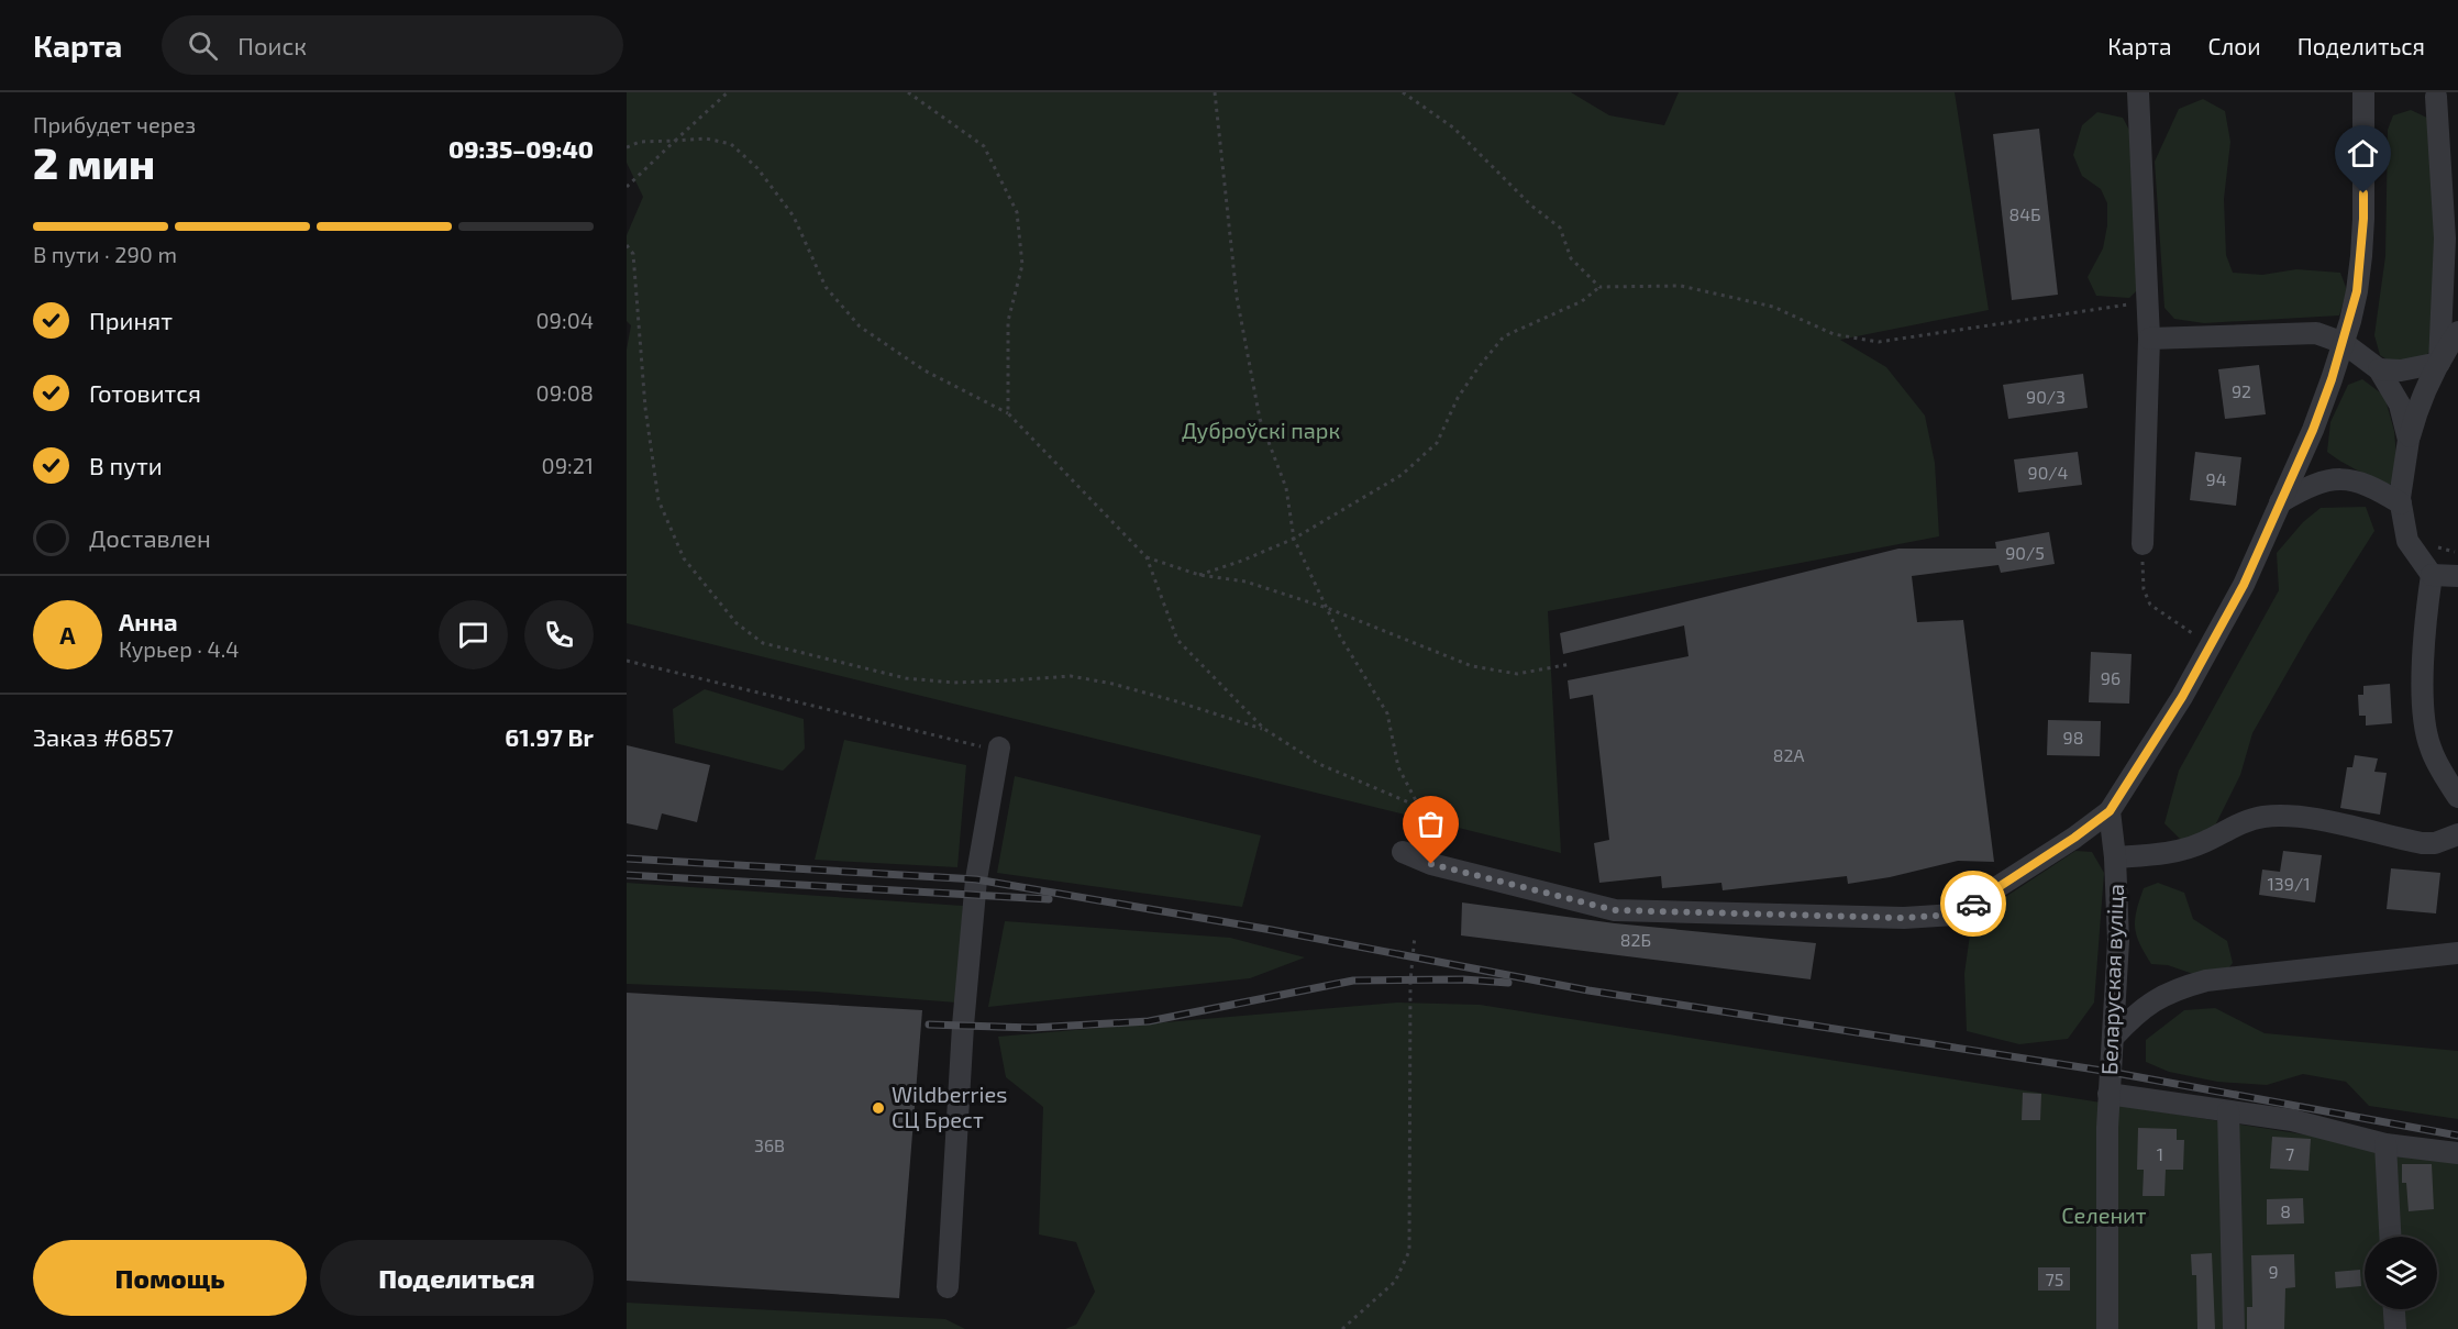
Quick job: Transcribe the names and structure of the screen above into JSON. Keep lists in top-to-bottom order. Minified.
{"streets":{"street":["Беларуская вуліца"]},"parks":["Дуброўскі парк","Селенит"],"places":["Wildberries СЦ Брест"],"house_numbers":["84Б","92","90/3","90/4","94","90/5","96","98","82А","139/1","82Б","36В","1","7","8","9","75"],"page":{"header":"Карта","search":"Поиск","nav":["Карта","Слои","Поделиться"],"heading":["2 мин","Прибудет через","09:35–09:40"],"panel":["Анна","Курьер · 4.4","Заказ #6857","61.97 Br"],"bar":"В пути · 290 m","list":[["Принят","09:04"],["Готовится","09:08"],["В пути","09:21"],"Доставлен"],"round":"А","buttons":["Помощь","Поделиться"]}}
